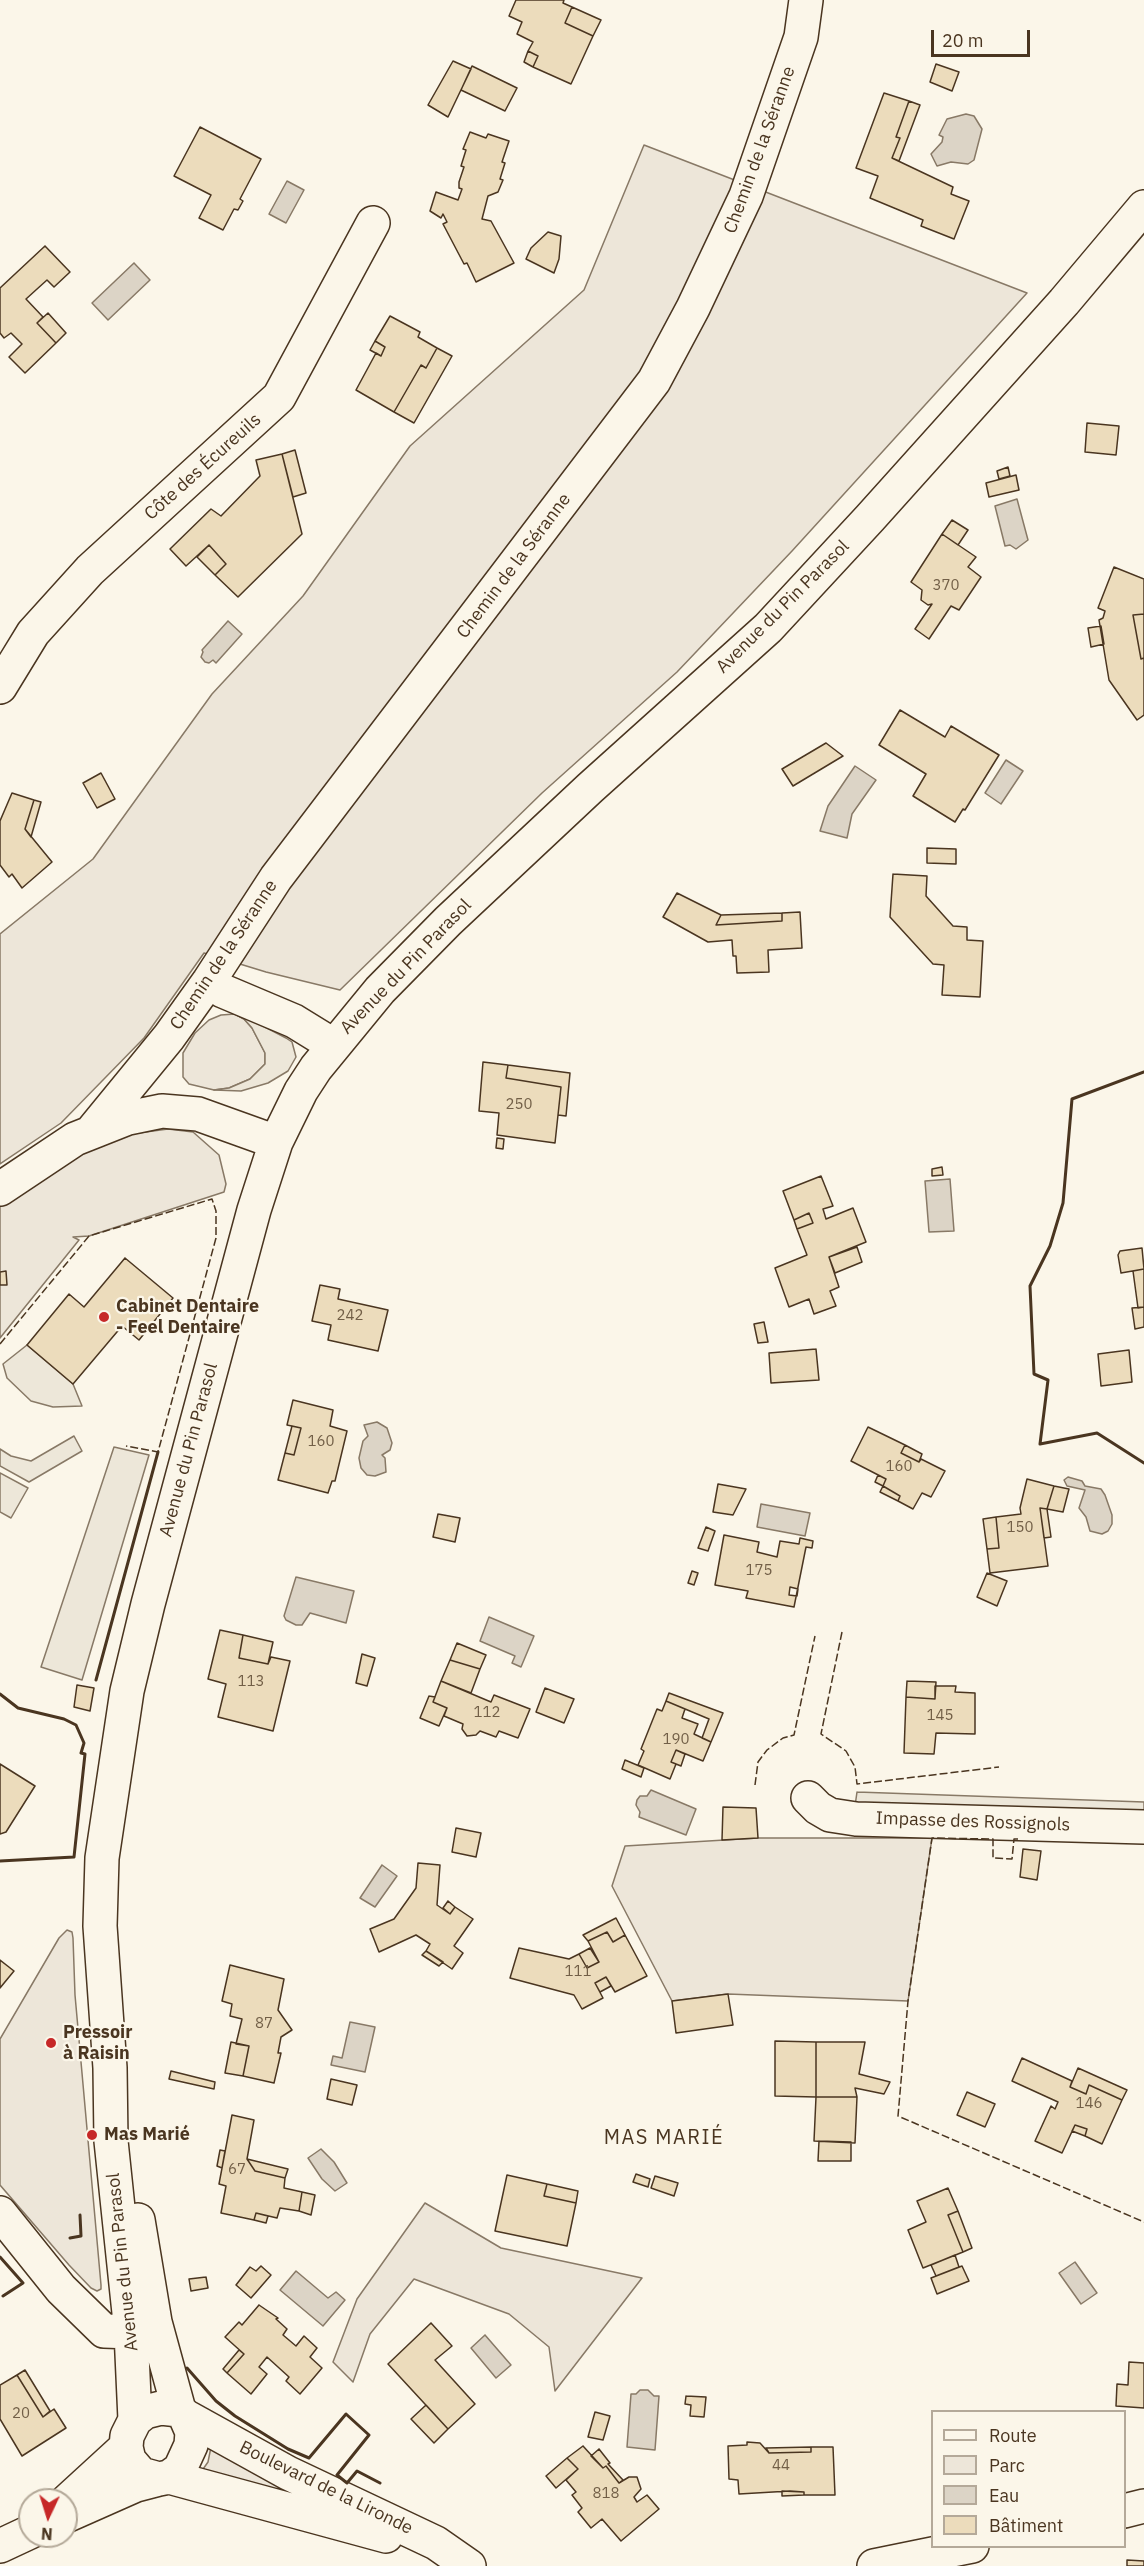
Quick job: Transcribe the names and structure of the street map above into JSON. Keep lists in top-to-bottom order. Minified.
{"streets":{"street":["Chemin de la Séranne","Côte des Écureuils","Avenue du Pin Parasol","Impasse des Rossignols","Boulevard de la Lironde"]},"crossings":[["Avenue du Pin Parasol","Boulevard de la Lironde"]],"districts":["MAS MARIÉ"],"places":["Cabinet Dentaire - Feel Dentaire","Pressoir à Raisin","Mas Marié"],"house_numbers":["370","250","242","160","160","150","175","113","112","145","190","111","87","146","67","20","44","818"],"legend":["Route","Parc","Eau","Bâtiment"],"scale_bar":"20 m","north":"bottom"}
